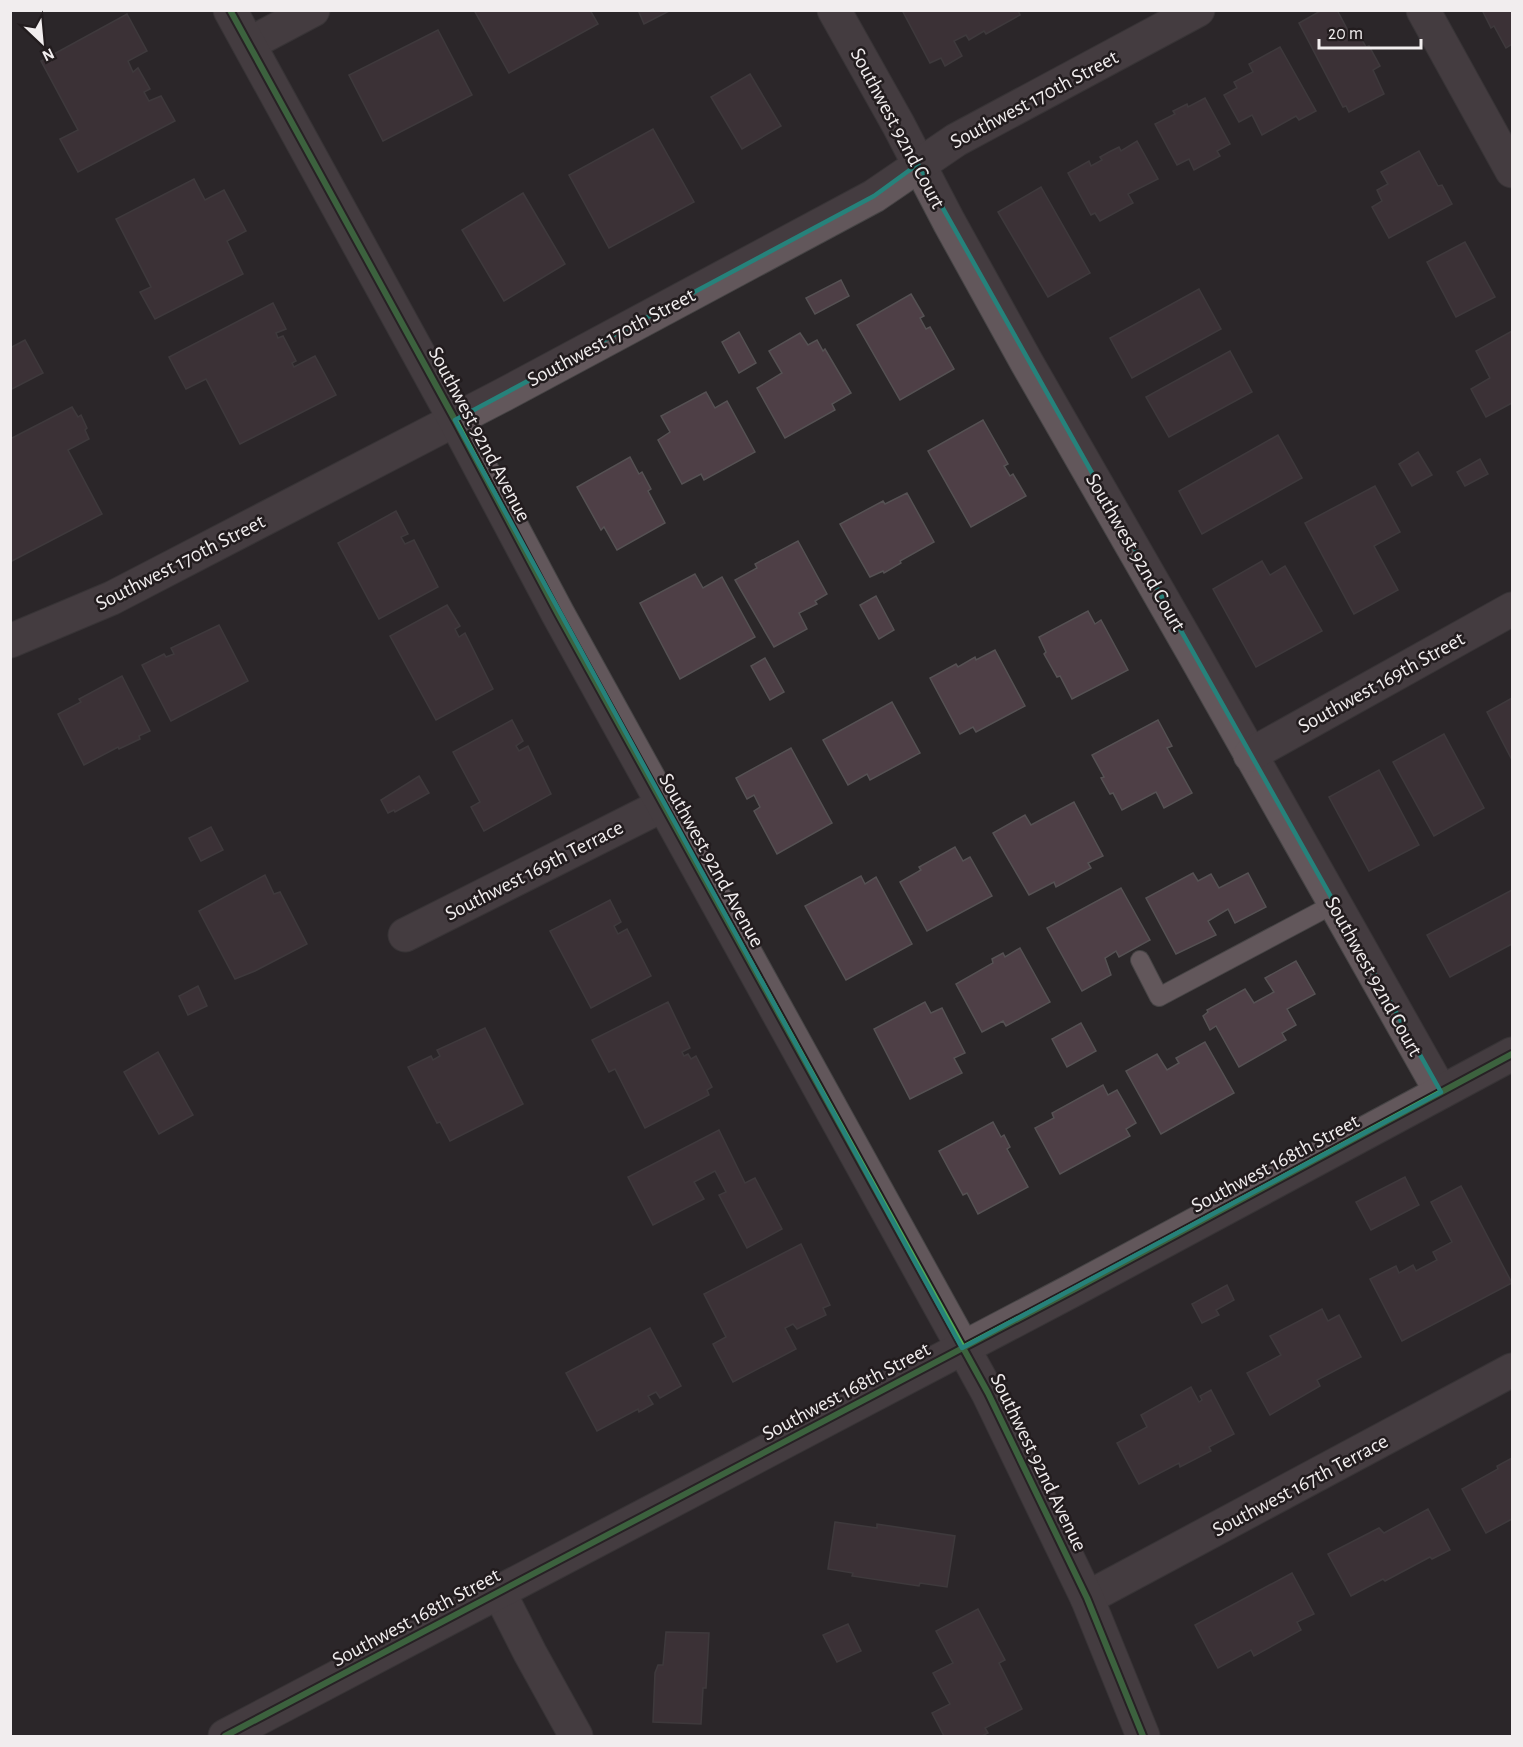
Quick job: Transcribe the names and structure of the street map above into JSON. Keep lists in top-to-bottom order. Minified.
{"streets":{"street":["Southwest 170th Street","Southwest 92nd Court","Southwest 92nd Avenue","Southwest 169th Street","Southwest 169th Terrace","Southwest 168th Street","Southwest 167th Terrace"]},"crossings":[["Southwest 170th Street","Southwest 92nd Court"],["Southwest 170th Street","Southwest 92nd Avenue"],["Southwest 92nd Court","Southwest 169th Street"],["Southwest 92nd Court","Southwest 168th Street"],["Southwest 92nd Avenue","Southwest 169th Terrace"],["Southwest 92nd Avenue","Southwest 168th Street"],["Southwest 92nd Avenue","Southwest 167th Terrace"]],"scale_bar":"20 m","north":"bottom right"}
